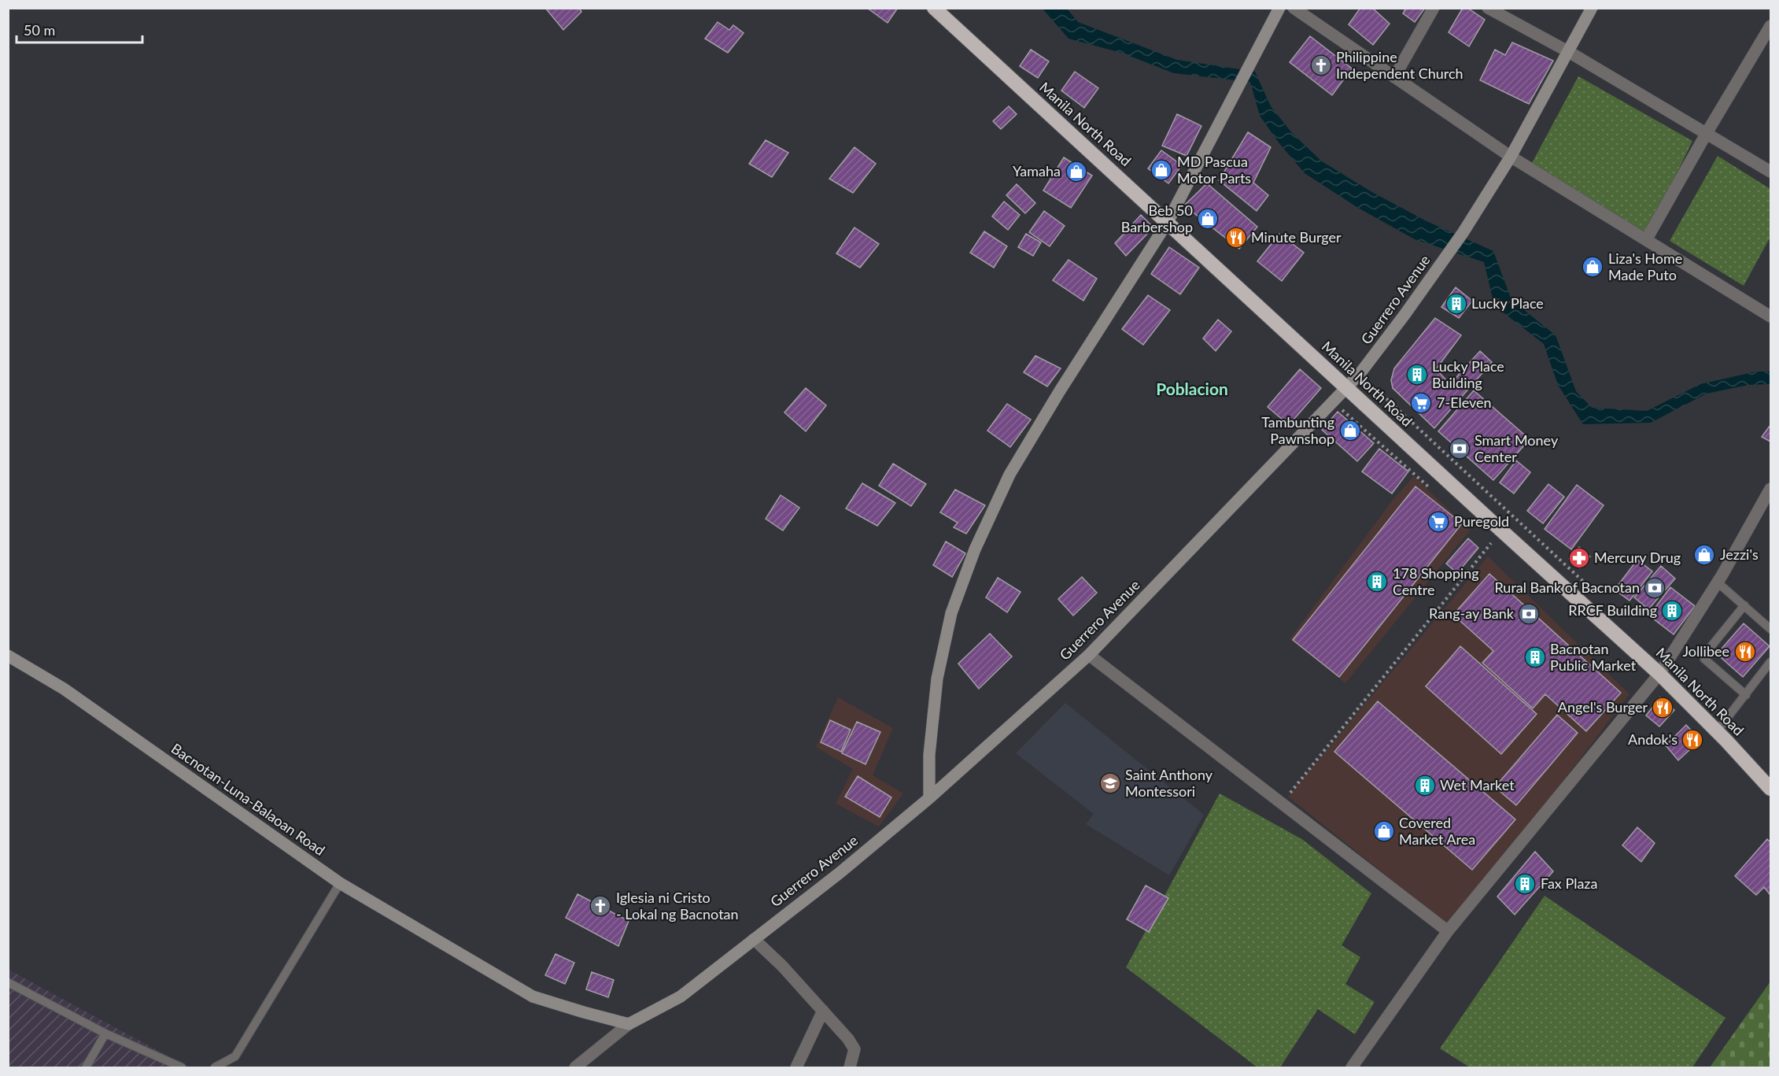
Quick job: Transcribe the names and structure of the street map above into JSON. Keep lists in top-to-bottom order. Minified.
{"streets":{"highway":["Manila North Road"],"main road":["Guerrero Avenue","Bacnotan-Luna-Balaoan Road"]},"crossings":[["Manila North Road","Guerrero Avenue"],["Guerrero Avenue","Bacnotan-Luna-Balaoan Road"]],"districts":["Poblacion"],"places":{"church":["Philippine Independent Church","Iglesia ni Cristo - Lokal ng Bacnotan"],"shop":["MD Pascua Motor Parts","Yamaha","Beb 50 Barbershop","Liza's Home Made Puto","Tambunting Pawnshop","Jezzi's","Covered Market Area"],"restaurant":["Minute Burger","Jollibee","Angel's Burger","Andok's"],"building":["Lucky Place","Lucky Place Building","178 Shopping Centre","RRCF Building","Bacnotan Public Market","Wet Market","Fax Plaza"],"supermarket":["7-Eleven","Puregold"],"bank":["Smart Money Center","Rural Bank of Bacnotan","Rang-ay Bank"],"pharmacy":["Mercury Drug"],"school or university":["Saint Anthony Montessori"]},"scale_bar":"50 m"}
